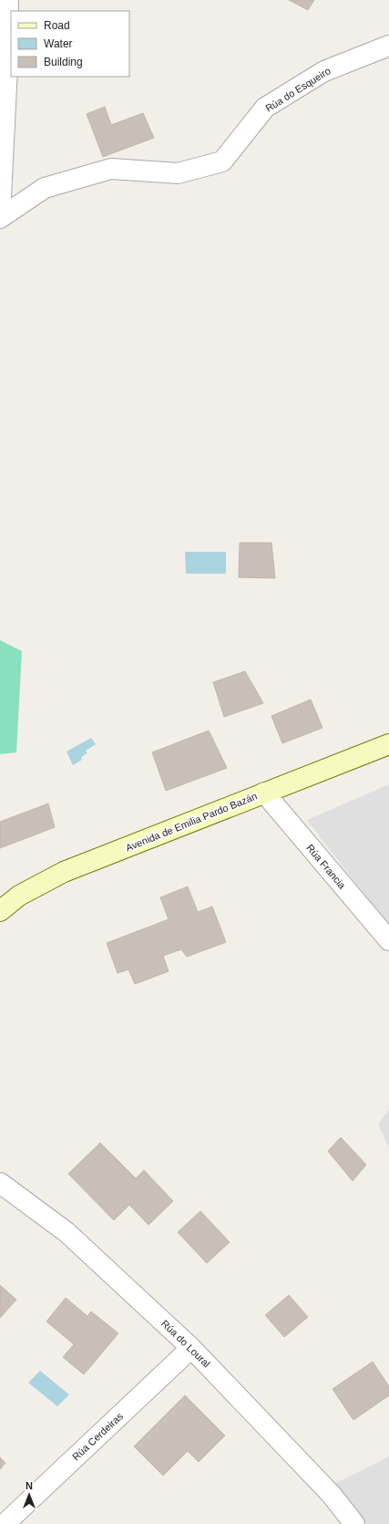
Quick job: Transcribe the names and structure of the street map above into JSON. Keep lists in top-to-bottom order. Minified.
{"streets":{"street":["Rúa do Esqueiro","Avenida de Emilia Pardo Bazán","Rúa Francia","Rúa do Loural","Rúa Cerdeiras"]},"crossings":[["Avenida de Emilia Pardo Bazán","Rúa Francia"],["Rúa do Loural","Rúa Cerdeiras"]],"legend":["Road","Water","Building"],"north":"top"}
